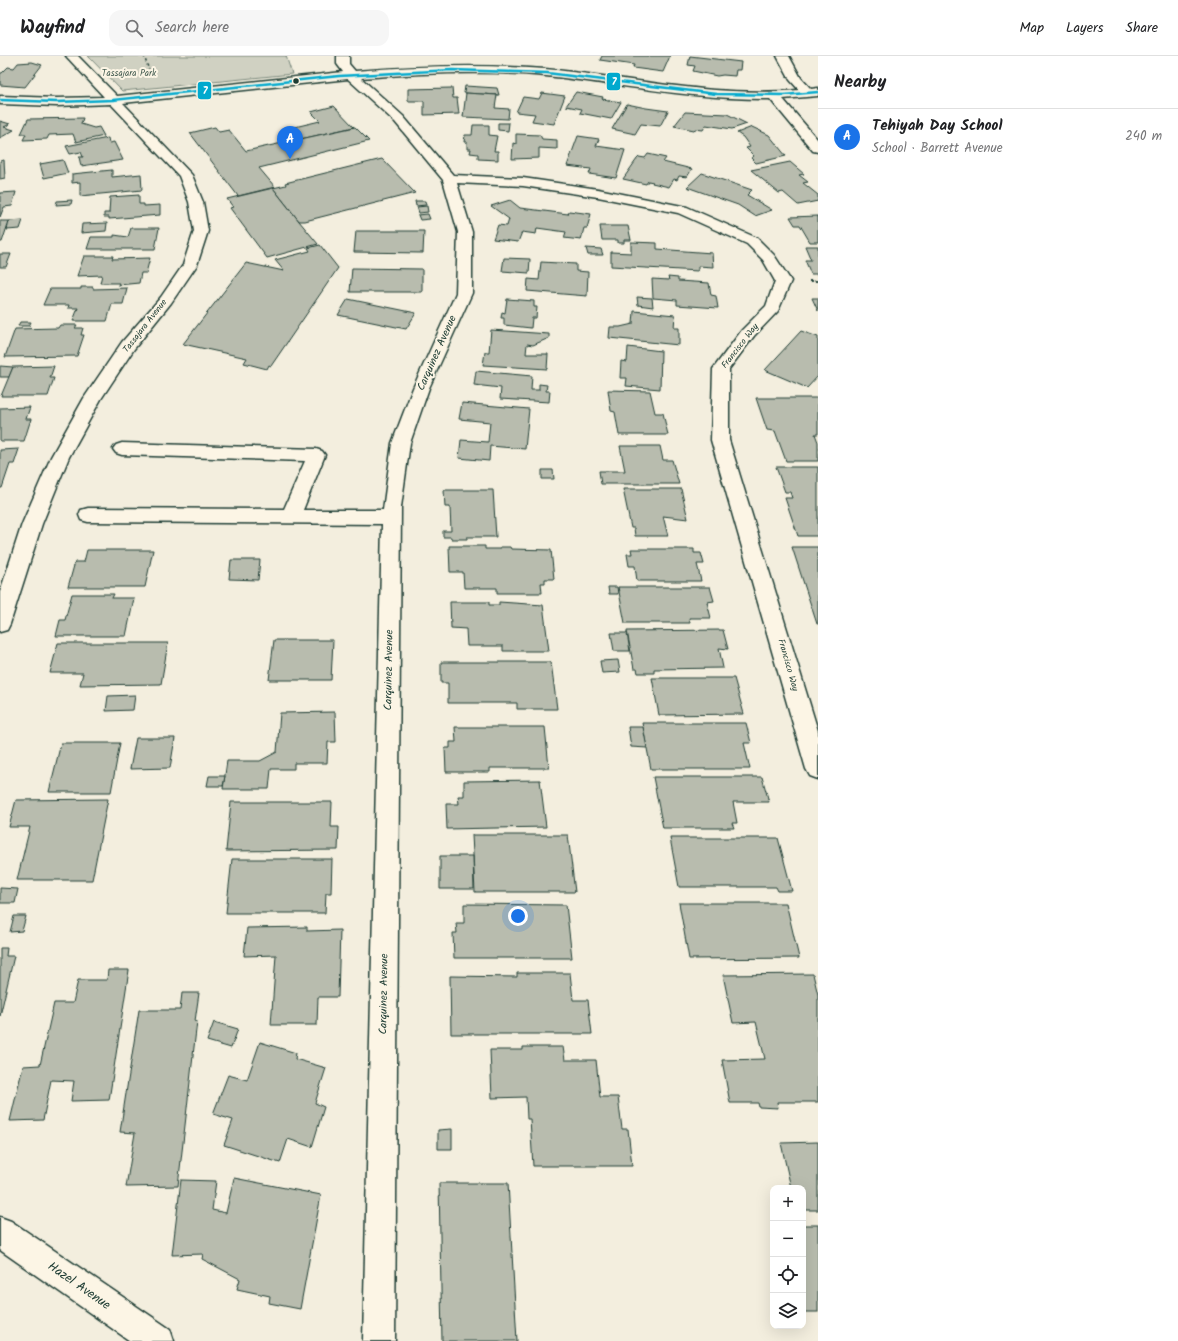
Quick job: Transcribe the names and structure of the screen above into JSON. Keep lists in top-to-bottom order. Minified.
{"streets":{"street":["Tassajara Avenue","Francisco Way","Carquinez Avenue","Hazel Avenue"]},"crossings":[["Francisco Way","Carquinez Avenue"]],"parks":["Tassajara Park"],"lines":["transit line 7"],"page":{"header":"Wayfind","search":"Search here","nav":["Map","Layers","Share"],"heading":"Nearby","list":[{"mark":"A","name":"Tehiyah Day School","note":"School · Barrett Avenue","value":"240 m"}],"pins":"A","map_buttons":["+","−"]}}
